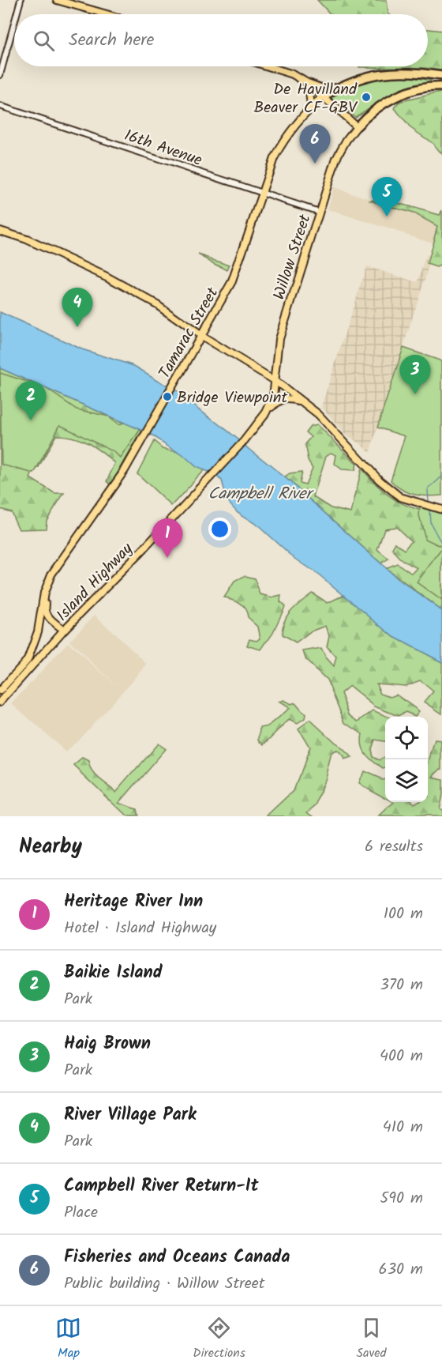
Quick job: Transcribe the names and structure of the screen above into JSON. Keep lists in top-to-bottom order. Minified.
{"streets":{"main road":["Willow Street","Tamarac Street","Island Highway"],"street":["16th Avenue"]},"crossings":[["16th Avenue","Willow Street"],["16th Avenue","Tamarac Street"],["Willow Street","Island Highway"],["Tamarac Street","Island Highway"]],"water":["Campbell River"],"places":["De Havilland Beaver CF-GBV","Bridge Viewpoint"],"page":{"search":"Search here","pins":["6","5","4","3","2","1"],"heading":["Nearby","6 results"],"list":[{"mark":"1","name":"Heritage River Inn","note":"Hotel · Island Highway","value":"100 m"},{"mark":"2","name":"Baikie Island","note":"Park","value":"370 m"},{"mark":"3","name":"Haig Brown","note":"Park","value":"400 m"},{"mark":"4","name":"River Village Park","note":"Park","value":"410 m"},{"mark":"5","name":"Campbell River Return-It","note":"Place","value":"590 m"},{"mark":"6","name":"Fisheries and Oceans Canada","note":"Public building · Willow Street","value":"630 m"}],"nav":["Map","Directions","Saved"]}}
